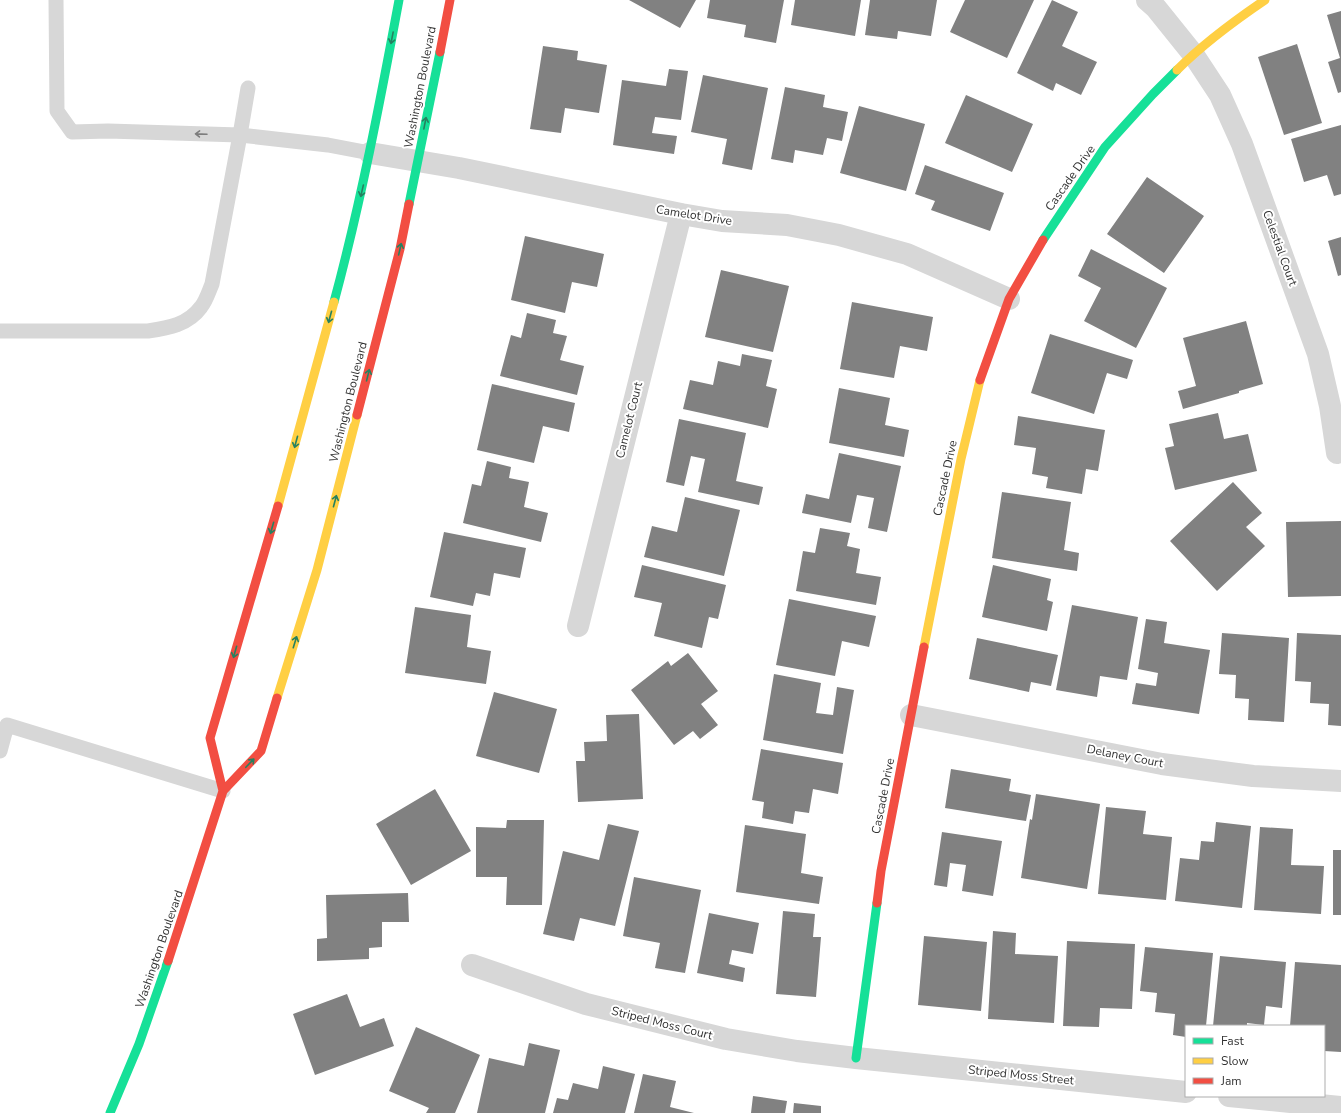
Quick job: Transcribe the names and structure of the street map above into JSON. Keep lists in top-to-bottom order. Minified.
{"streets":{"main road":["Washington Boulevard","Cascade Drive"],"street":["Camelot Drive","Celestial Court","Camelot Court","Delaney Court","Striped Moss Court","Striped Moss Street"]},"crossings":[["Washington Boulevard","Camelot Drive"],["Cascade Drive","Camelot Drive"],["Cascade Drive","Celestial Court"],["Cascade Drive","Delaney Court"],["Cascade Drive","Striped Moss Court"],["Cascade Drive","Striped Moss Street"],["Camelot Drive","Camelot Court"],["Striped Moss Court","Striped Moss Street"]],"legend":["Fast","Slow","Jam"]}
